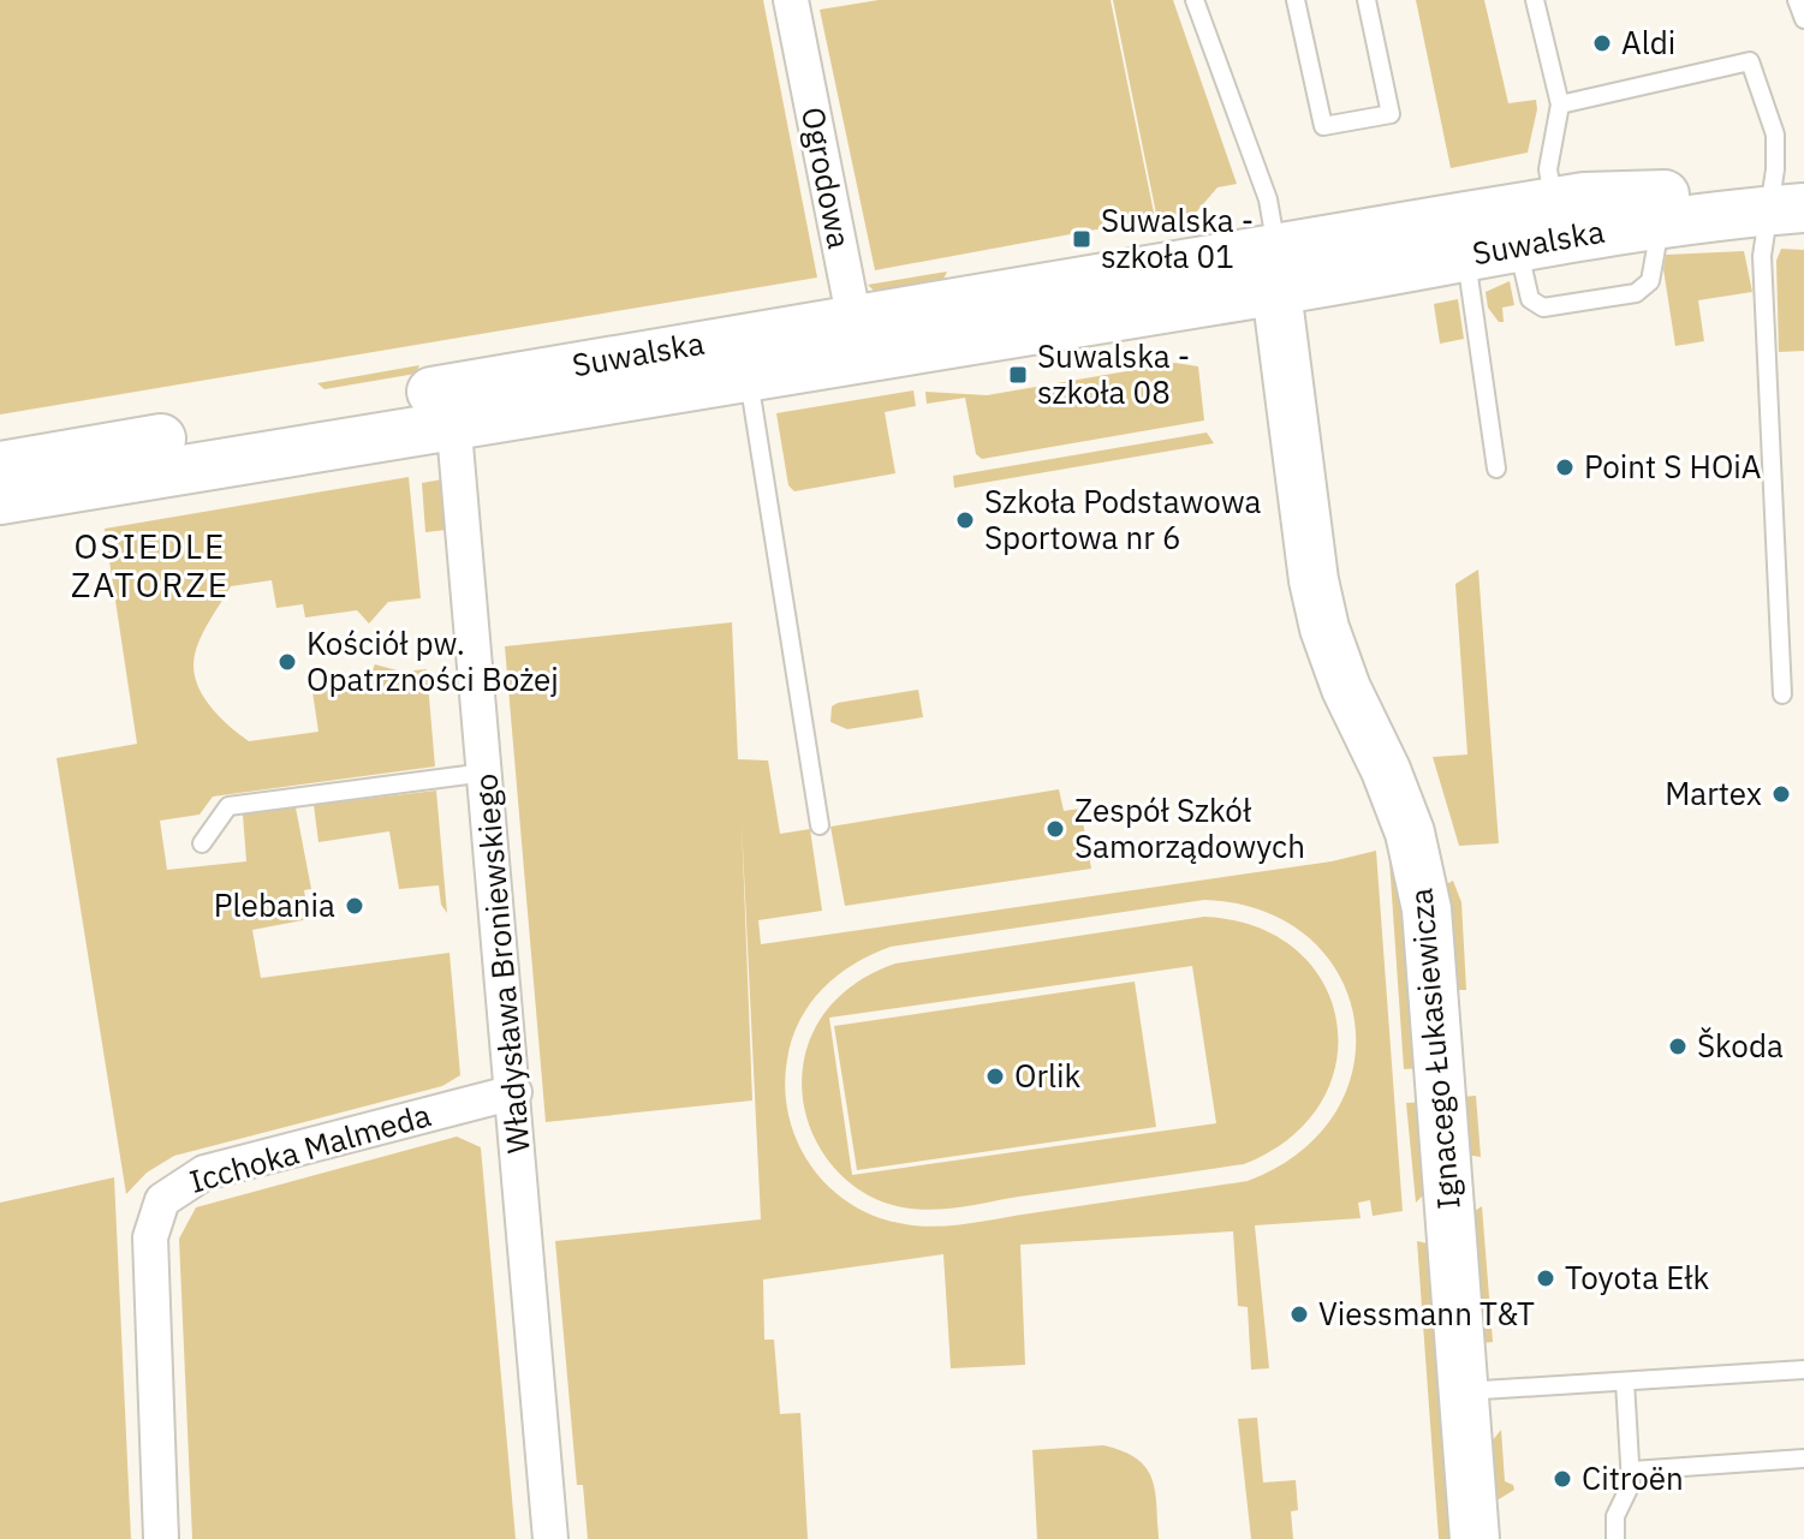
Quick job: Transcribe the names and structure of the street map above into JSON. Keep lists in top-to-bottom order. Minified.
{"streets":{"street":["Ogrodowa","Suwalska","Władysława Broniewskiego","Ignacego Łukasiewicza","Icchoka Malmeda"]},"crossings":[["Ogrodowa","Suwalska"],["Suwalska","Władysława Broniewskiego"],["Suwalska","Ignacego Łukasiewicza"],["Władysława Broniewskiego","Icchoka Malmeda"]],"districts":["OSIEDLE ZATORZE"],"places":{"other":["Aldi","Point S HOiA","Szkoła Podstawowa Sportowa nr 6","Kościół pw. Opatrzności Bożej","Martex","Zespół Szkół Samorządowych","Plebania","Škoda","Orlik","Toyota Ełk","Viessmann T&T","Citroën"],"transit":["Suwalska - szkoła 01","Suwalska - szkoła 08"]}}
